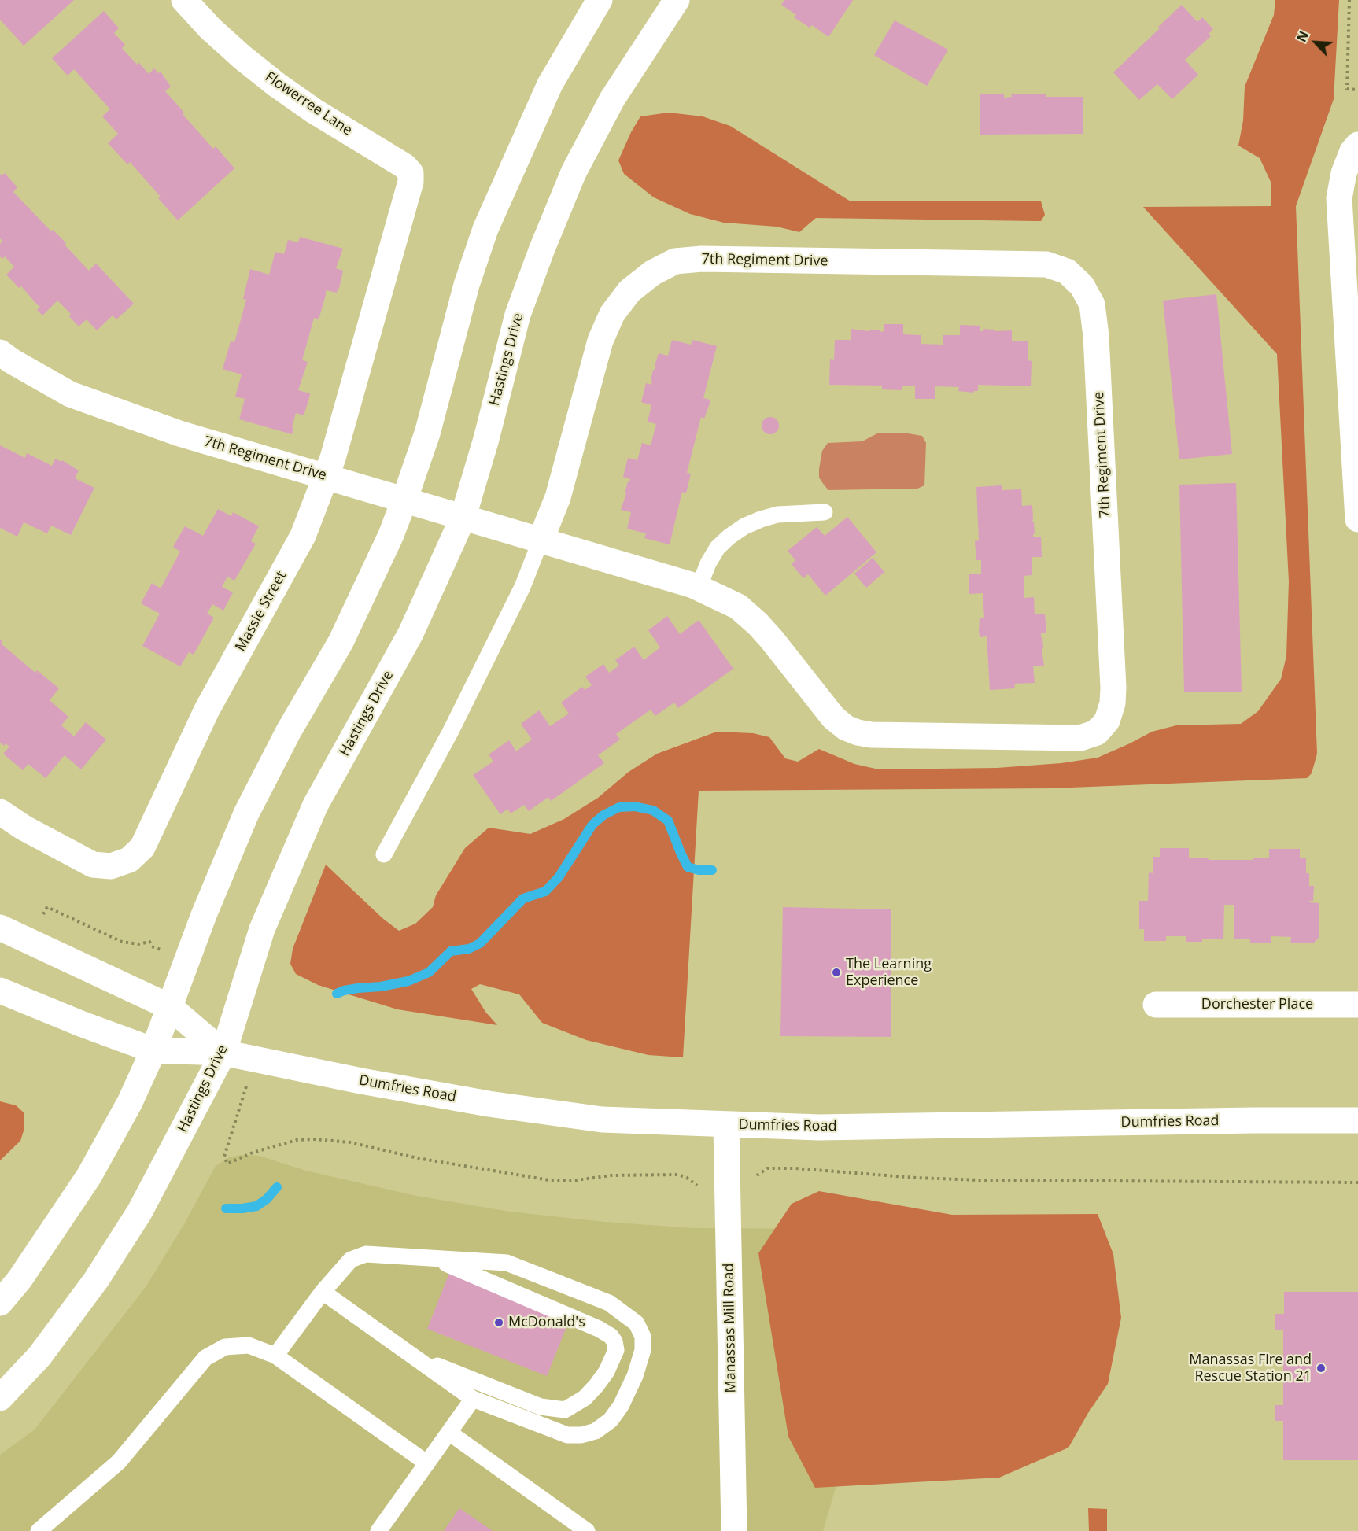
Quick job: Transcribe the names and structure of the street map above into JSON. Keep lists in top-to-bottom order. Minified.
{"streets":{"street":["Flowerree Lane","7th Regiment Drive","Hastings Drive","Massie Street","Dorchester Place","Dumfries Road","Manassas Mill Road"]},"crossings":[["Flowerree Lane","Massie Street"],["7th Regiment Drive","Hastings Drive"],["7th Regiment Drive","Massie Street"],["Hastings Drive","Dumfries Road"],["Dumfries Road","Manassas Mill Road"]],"places":["The Learning Experience","McDonald's","Manassas Fire and Rescue Station 21"],"north":"top left"}
